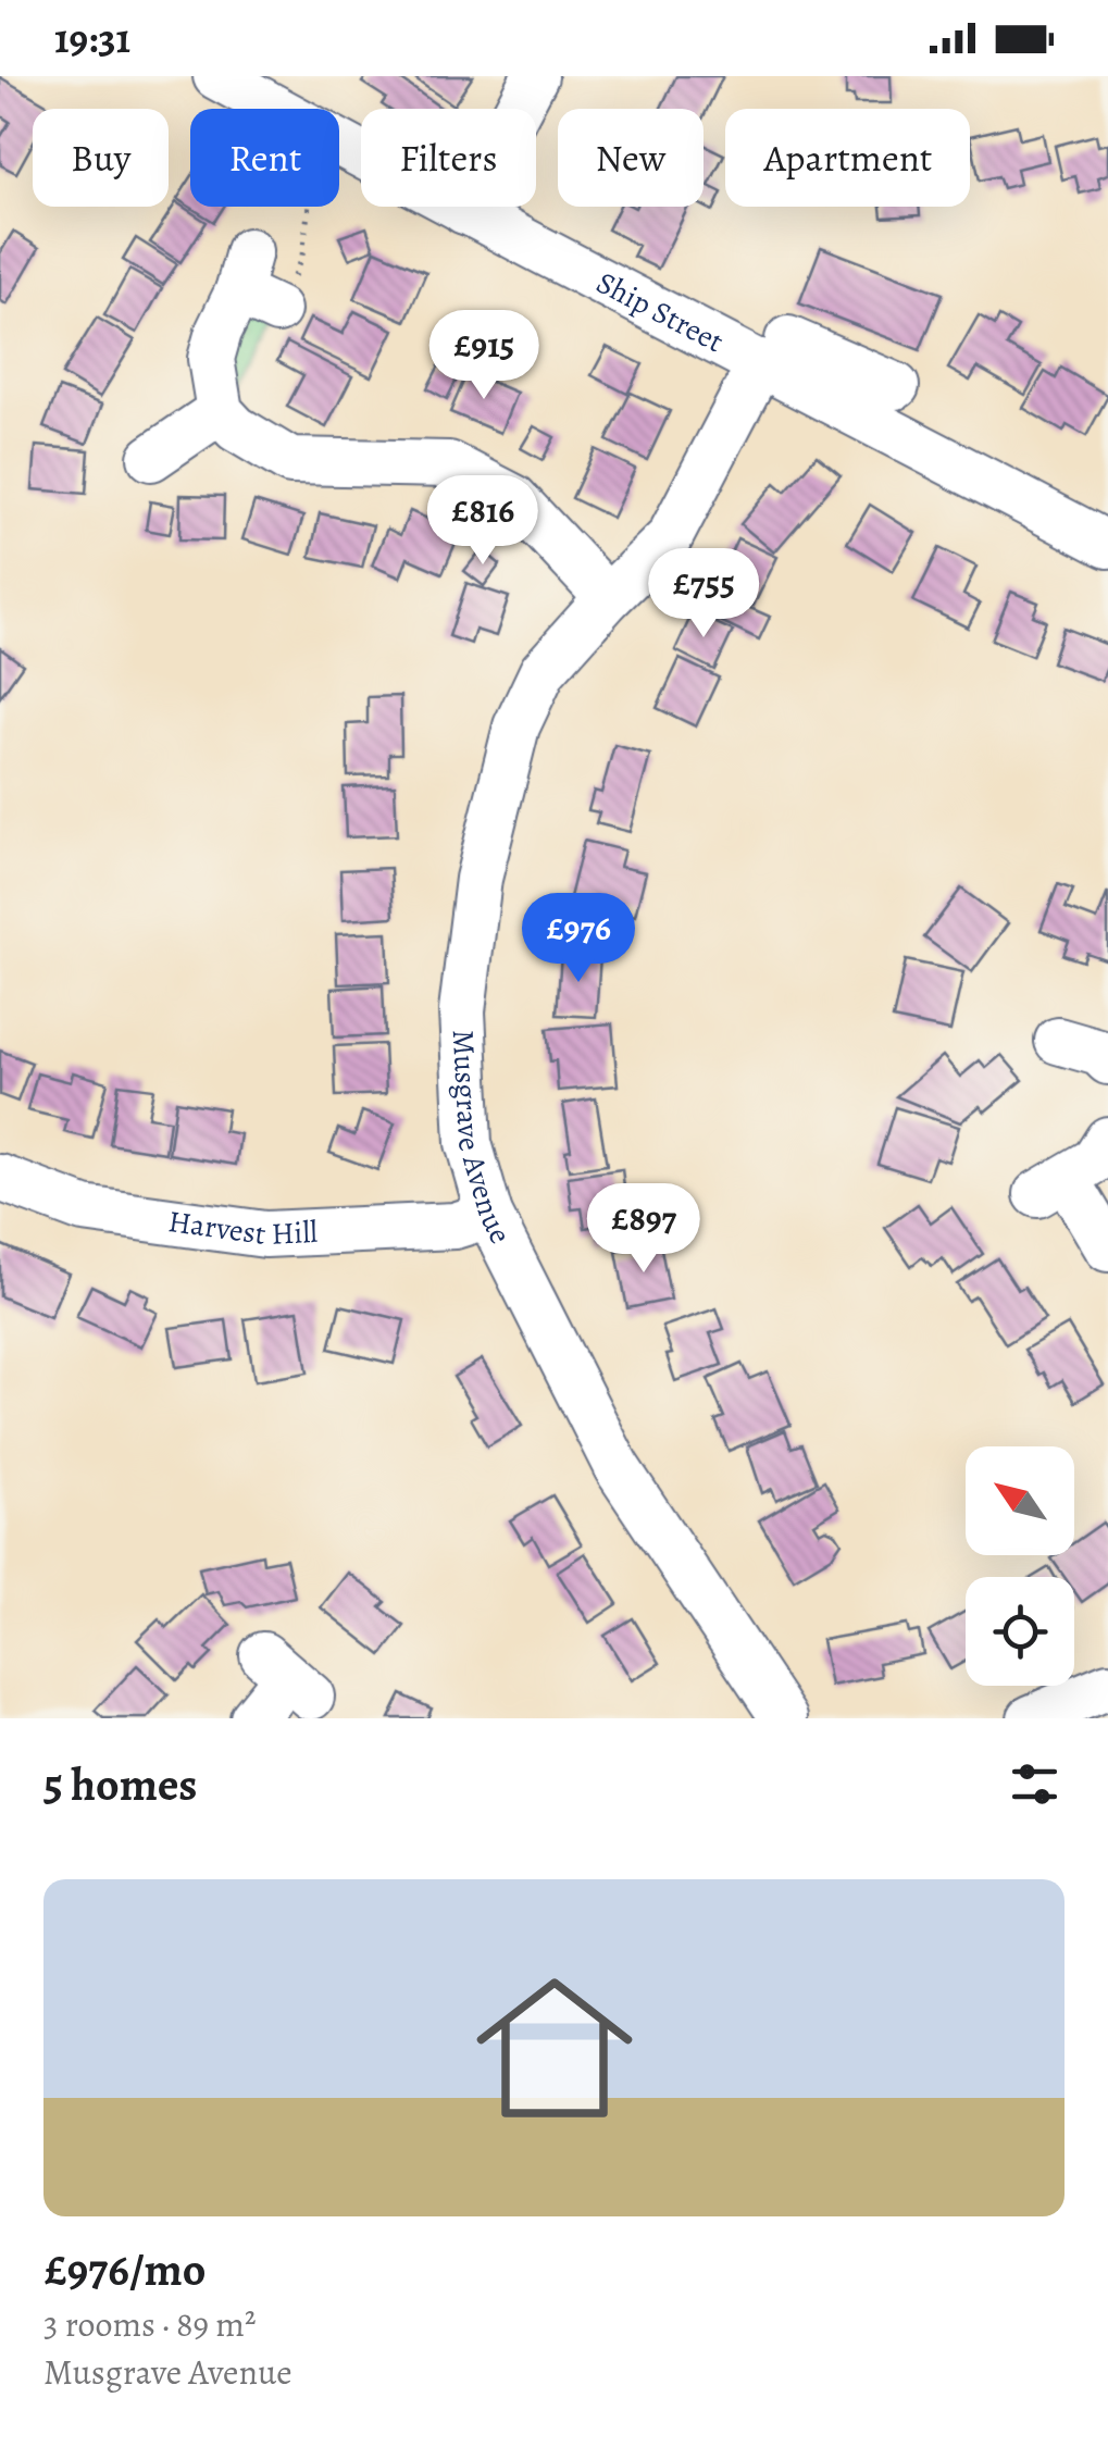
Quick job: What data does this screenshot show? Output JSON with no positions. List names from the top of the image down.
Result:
{
  "streets": {
    "street": ["Ship Street", "Musgrave Avenue", "Harvest Hill"]
  },
  "crossings": [
    ["Ship Street", "Musgrave Avenue"],
    ["Musgrave Avenue", "Harvest Hill"]
  ],
  "north": "top left",
  "page": {
    "status": "19:31",
    "chip": [
      "Buy",
      "Rent",
      "Filters",
      "New",
      "Apartment"
    ],
    "price": [
      "£915",
      "£816",
      "£755",
      "£976",
      "£897"
    ],
    "heading": "5 homes",
    "list": [
      {
        "name": "£976/mo",
        "note": "3 rooms · 89 m² · Musgrave Avenue"
      }
    ]
  }
}
